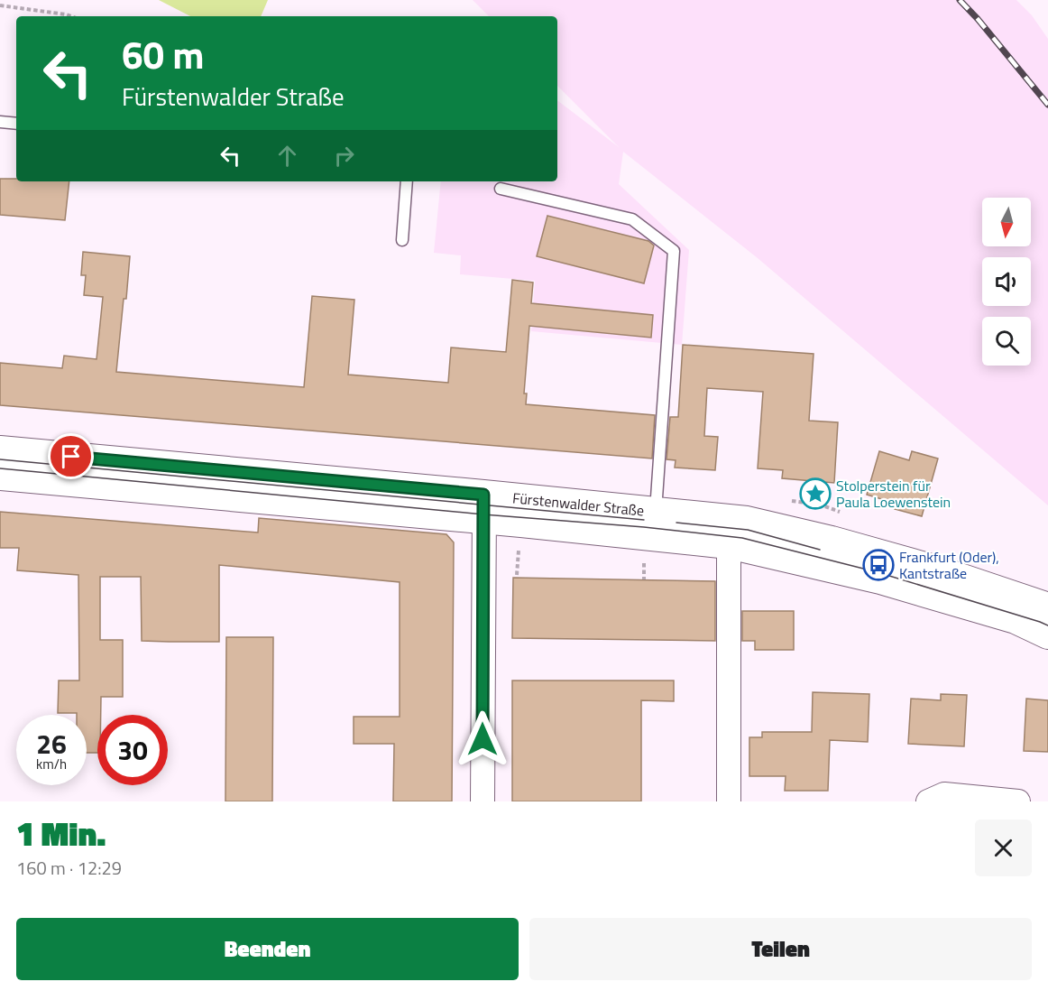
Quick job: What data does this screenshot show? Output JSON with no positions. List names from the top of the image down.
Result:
{
  "streets": {
    "street": ["Fürstenwalder Straße"]
  },
  "places": {
    "place": ["Stolperstein für Paula Loewenstein"],
    "bus stop": ["Frankfurt (Oder), Kantstraße"]
  },
  "north": "bottom",
  "page": {
    "turn": ["60 m", "Fürstenwalder Straße"],
    "speed": "26 km/h",
    "limit": "30",
    "heading": ["1 Min.", "160 m · 12:29"],
    "buttons": ["Beenden", "Teilen"]
  }
}
